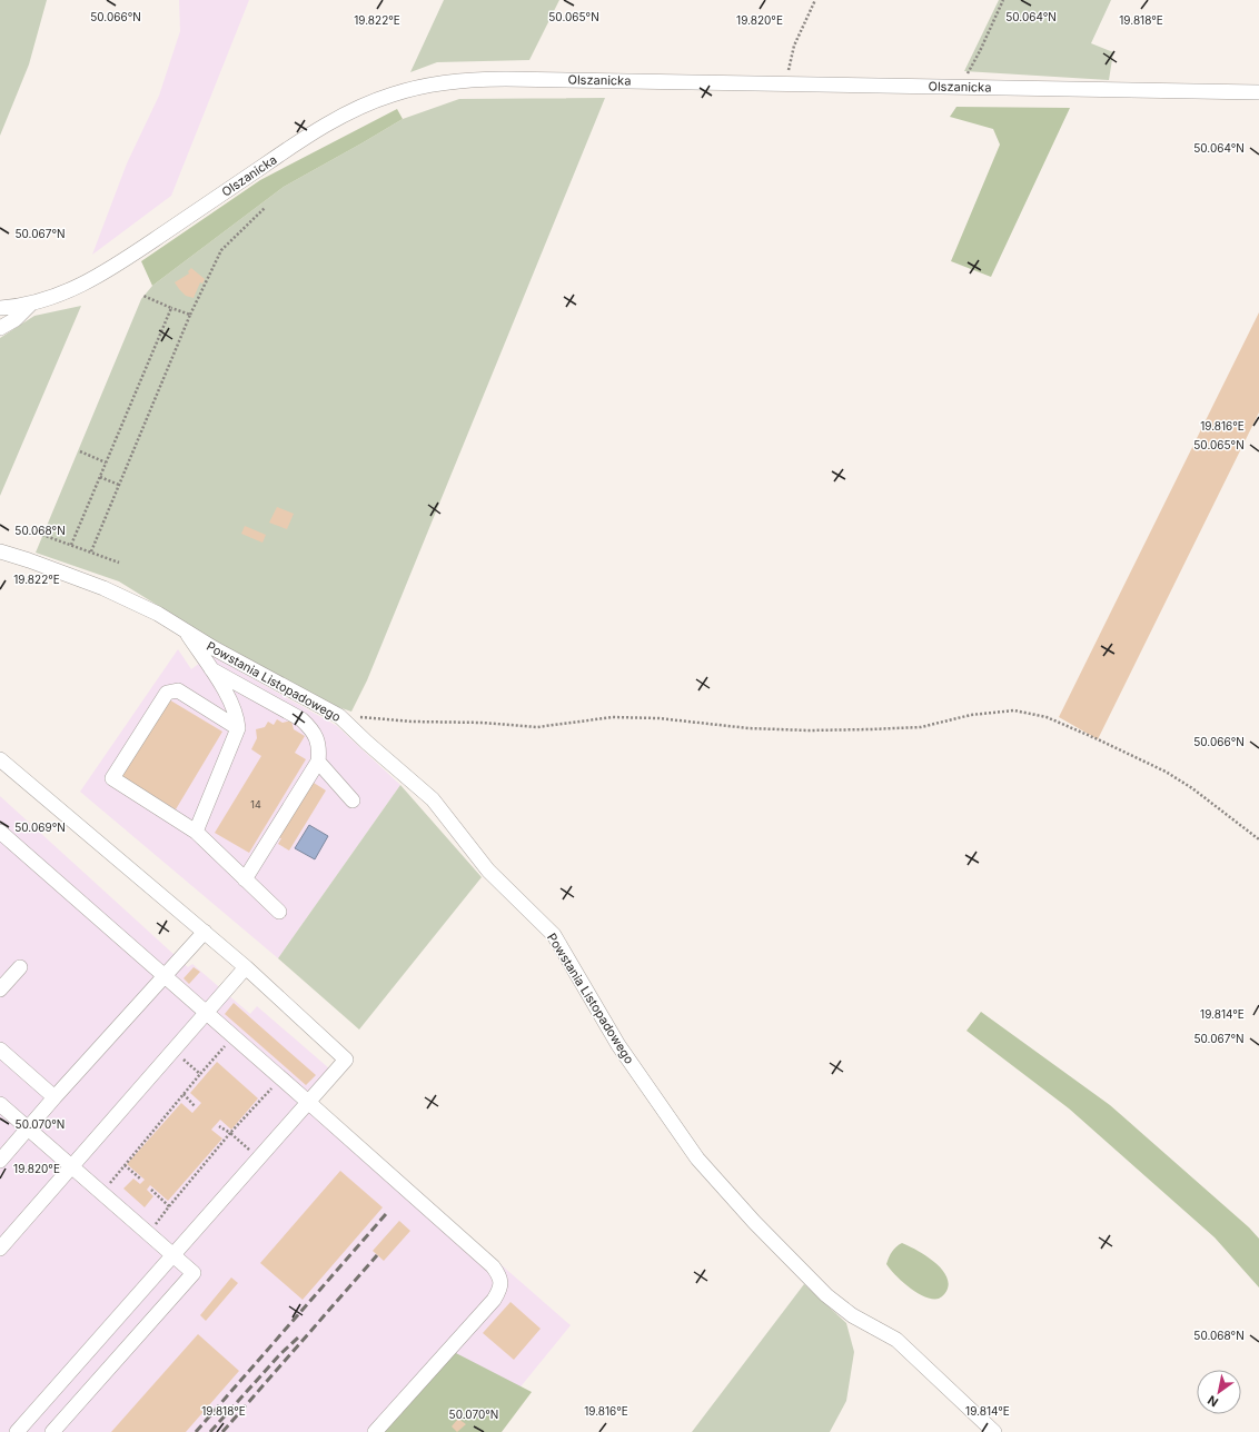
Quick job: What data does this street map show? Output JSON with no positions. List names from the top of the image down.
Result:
{
  "streets": {
    "street": ["Olszanicka", "Powstania Listopadowego"]
  },
  "house_numbers": ["14"],
  "north": "bottom left",
  "coordinates": [
    "50.066°N",
    "50.065°N",
    "50.064°N",
    "19.820°E",
    "19.822°E",
    "19.818°E",
    "50.067°N",
    "19.816°E",
    "50.068°N",
    "50.069°N",
    "19.814°E",
    "50.070°N"
  ]
}
